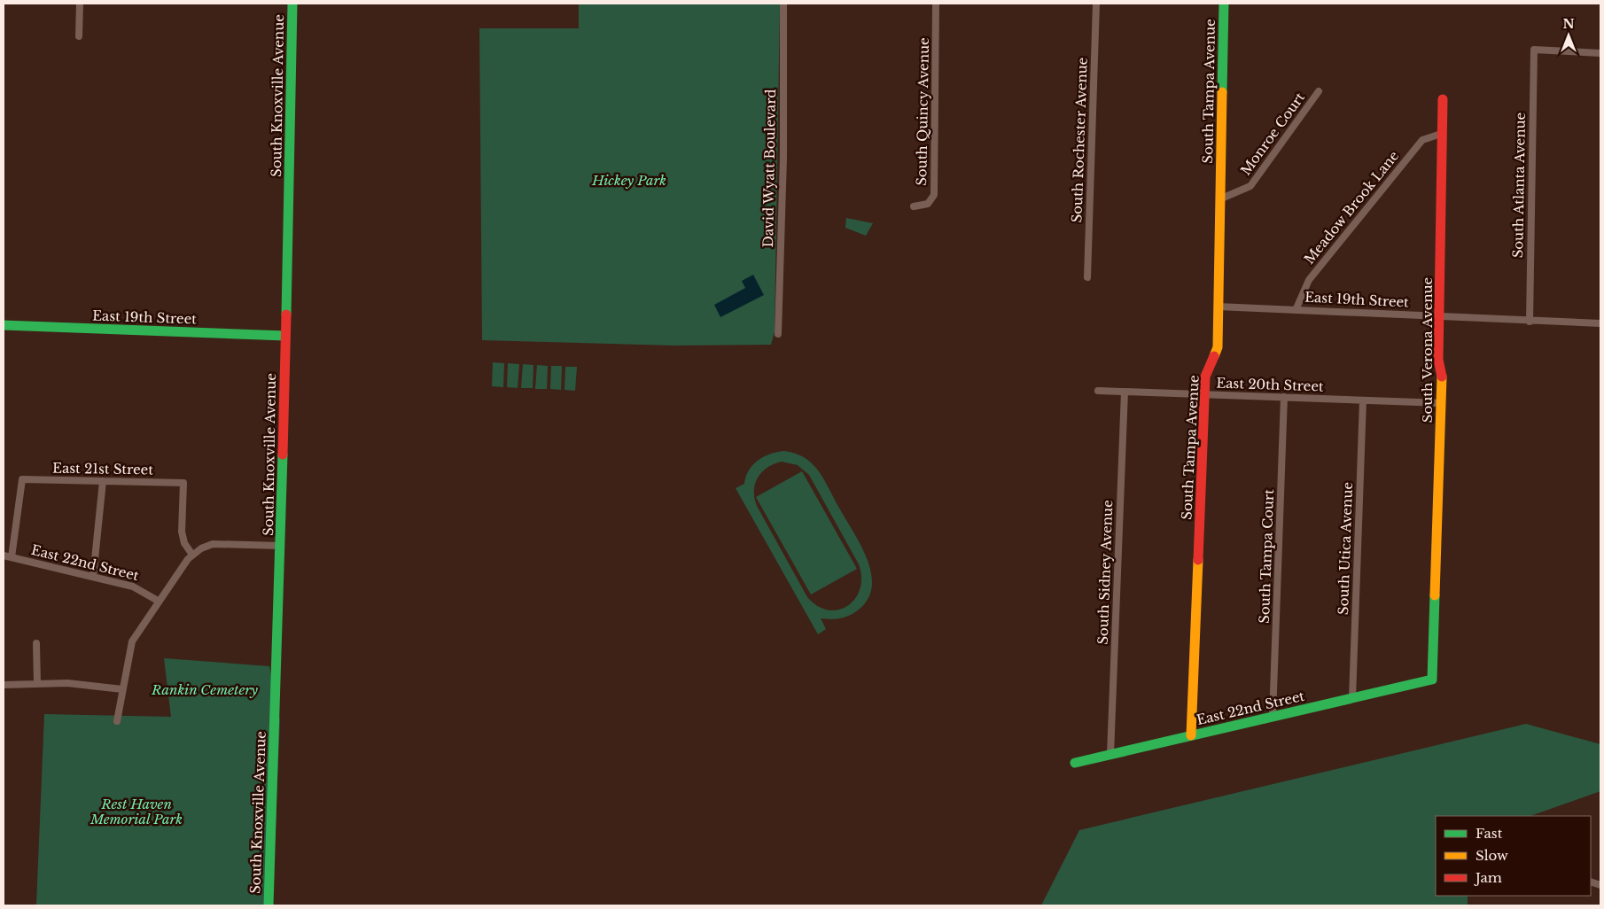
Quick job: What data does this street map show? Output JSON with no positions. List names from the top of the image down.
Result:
{
  "streets": {
    "street": [
      "South Tampa Avenue",
      "South Knoxville Avenue",
      "South Quincy Avenue",
      "Monroe Court",
      "South Rochester Avenue",
      "David Wyatt Boulevard",
      "South Atlanta Avenue",
      "Meadow Brook Lane",
      "East 19th Street",
      "South Verona Avenue",
      "East 20th Street",
      "East 21st Street",
      "South Utica Avenue",
      "South Tampa Court",
      "East 22nd Street",
      "South Sidney Avenue"
    ]
  },
  "crossings": [
    ["South Tampa Avenue", "Monroe Court"],
    ["South Tampa Avenue", "East 19th Street"],
    ["South Tampa Avenue", "East 20th Street"],
    ["South Tampa Avenue", "East 22nd Street"],
    ["South Knoxville Avenue", "East 19th Street"],
    ["South Atlanta Avenue", "East 19th Street"],
    ["Meadow Brook Lane", "East 19th Street"],
    ["Meadow Brook Lane", "South Verona Avenue"],
    ["East 19th Street", "South Verona Avenue"],
    ["South Verona Avenue", "East 20th Street"],
    ["South Verona Avenue", "East 22nd Street"],
    ["East 20th Street", "South Utica Avenue"],
    ["East 20th Street", "South Tampa Court"],
    ["East 20th Street", "South Sidney Avenue"],
    ["East 21st Street", "East 22nd Street"],
    ["South Utica Avenue", "East 22nd Street"],
    ["South Tampa Court", "East 22nd Street"],
    ["East 22nd Street", "South Sidney Avenue"]
  ],
  "parks": ["Hickey Park", "Rankin Cemetery", "Rest Haven Memorial Park"],
  "legend": ["Fast", "Slow", "Jam"],
  "north": "top"
}
